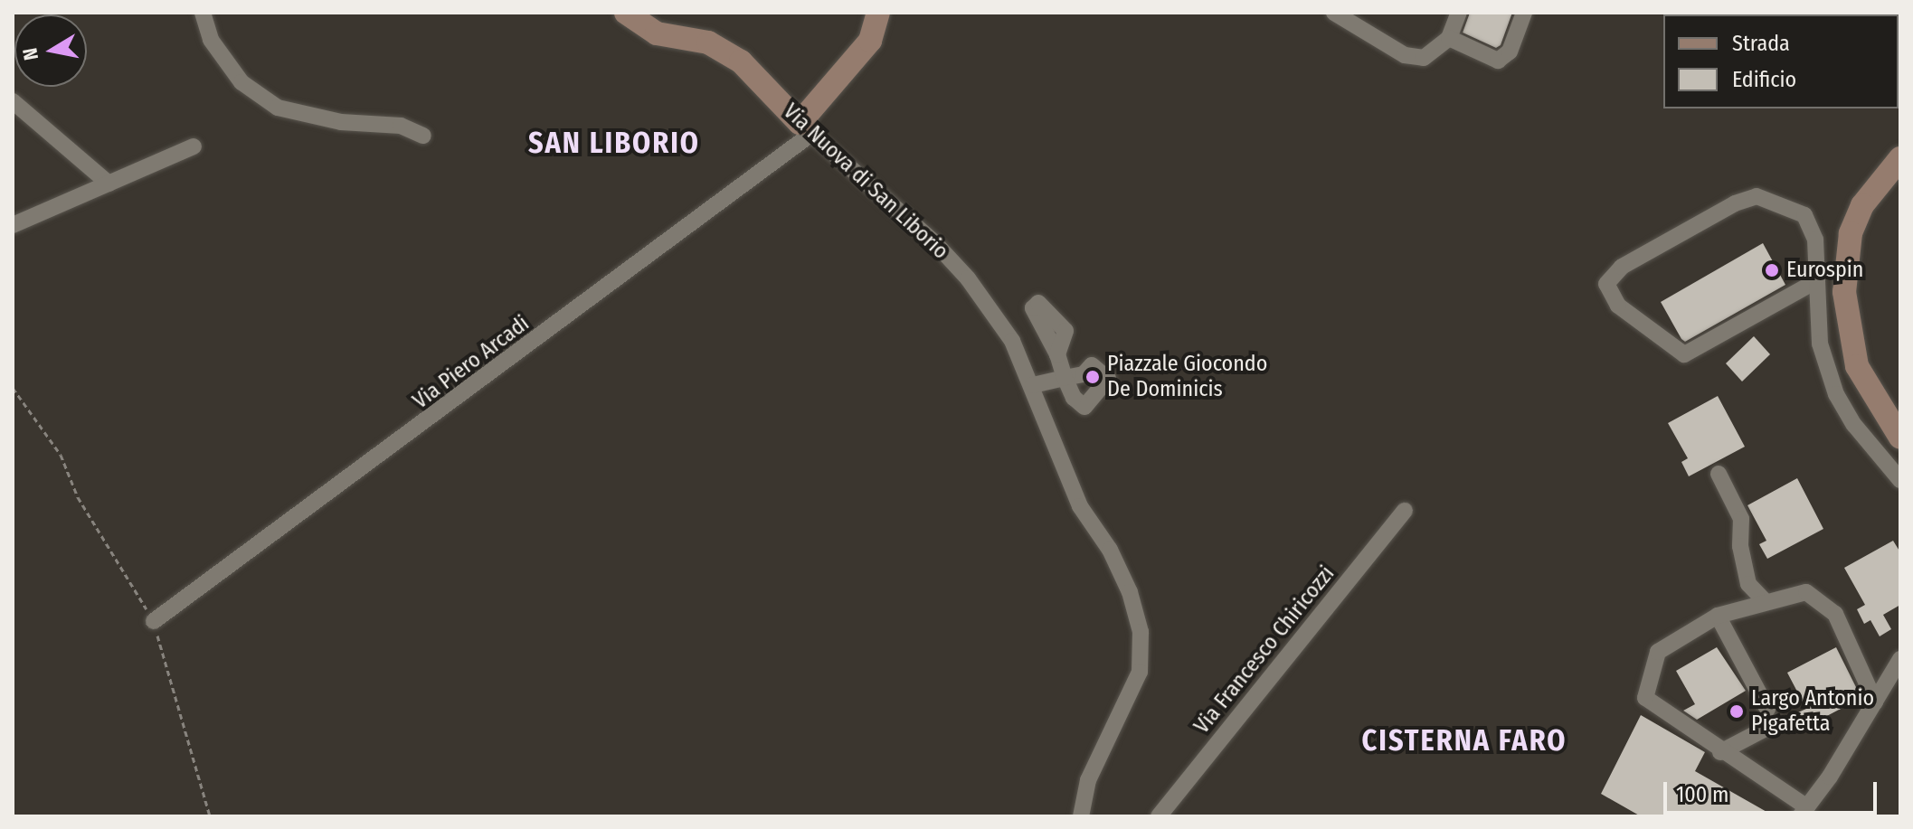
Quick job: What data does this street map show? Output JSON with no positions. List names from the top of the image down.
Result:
{
  "streets": {
    "street": ["Via Nuova di San Liborio", "Via Piero Arcadi", "Via Francesco Chiricozzi"]
  },
  "crossings": [
    ["Via Nuova di San Liborio", "Via Piero Arcadi"]
  ],
  "districts": ["SAN LIBORIO", "CISTERNA FARO"],
  "places": ["Eurospin", "Piazzale Giocondo De Dominicis", "Largo Antonio Pigafetta"],
  "legend": ["Strada", "Edificio"],
  "scale_bar": "100 m",
  "north": "left"
}
